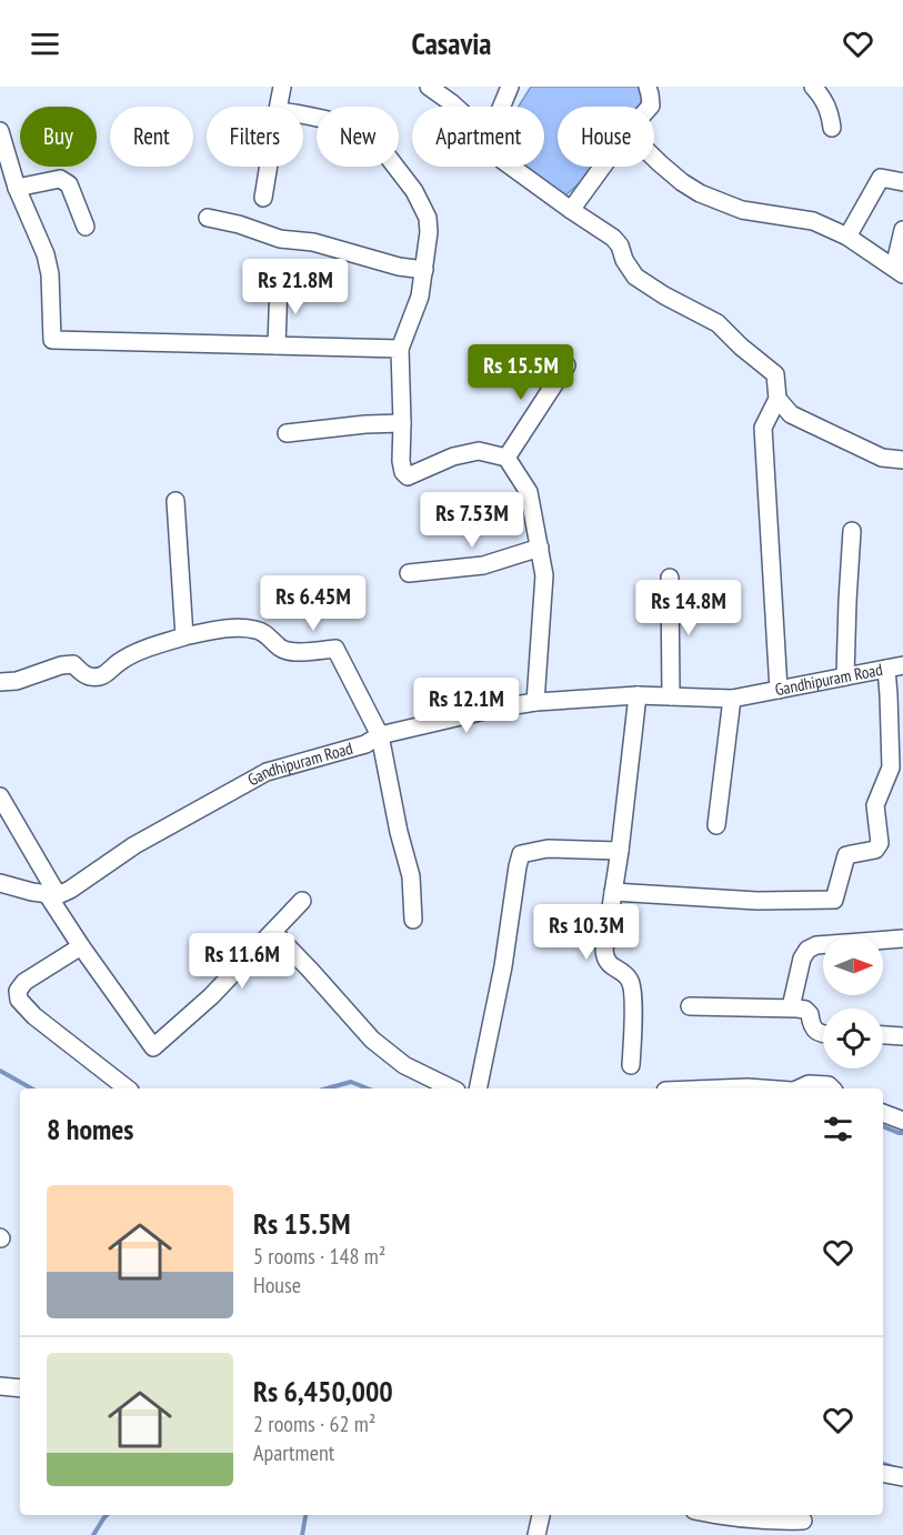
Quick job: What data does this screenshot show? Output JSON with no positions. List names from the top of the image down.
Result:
{
  "streets": {
    "street": ["Gandhipuram Road"]
  },
  "north": "right",
  "page": {
    "header": "Casavia",
    "chip": [
      "Buy",
      "Rent",
      "Filters",
      "New",
      "Apartment",
      "House"
    ],
    "price": [
      "Rs 21.8M",
      "Rs 15.5M",
      "Rs 7.53M",
      "Rs 6.45M",
      "Rs 14.8M",
      "Rs 12.1M",
      "Rs 10.3M",
      "Rs 11.6M"
    ],
    "heading": "8 homes",
    "list": [
      {
        "name": "Rs 15.5M",
        "note": "5 rooms · 148 m² · House"
      },
      {
        "name": "Rs 6,450,000",
        "note": "2 rooms · 62 m² · Apartment"
      }
    ]
  }
}
